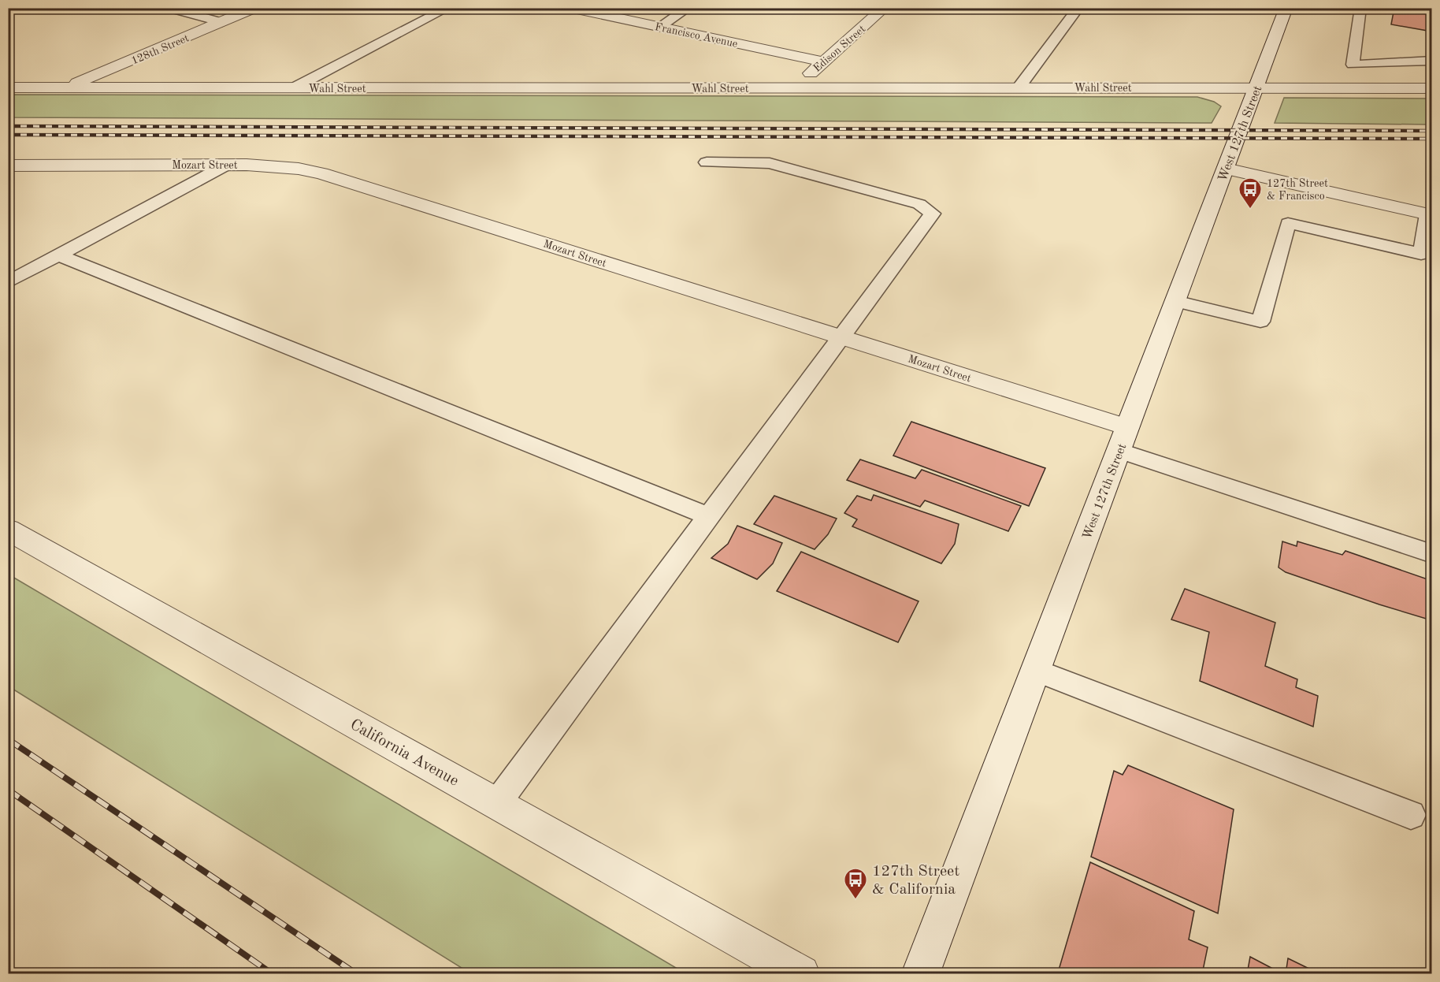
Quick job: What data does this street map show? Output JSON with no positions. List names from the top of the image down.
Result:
{
  "streets": {
    "street": [
      "Francisco Avenue",
      "Edison Street",
      "128th Street",
      "Wahl Street",
      "West 127th Street",
      "Mozart Street",
      "California Avenue"
    ]
  },
  "crossings": [
    ["Francisco Avenue", "Edison Street"],
    ["Edison Street", "Wahl Street"],
    ["128th Street", "Wahl Street"],
    ["Wahl Street", "West 127th Street"],
    ["West 127th Street", "Mozart Street"]
  ],
  "places": {
    "bus stop": ["127th Street & Francisco", "127th Street & California"]
  }
}
